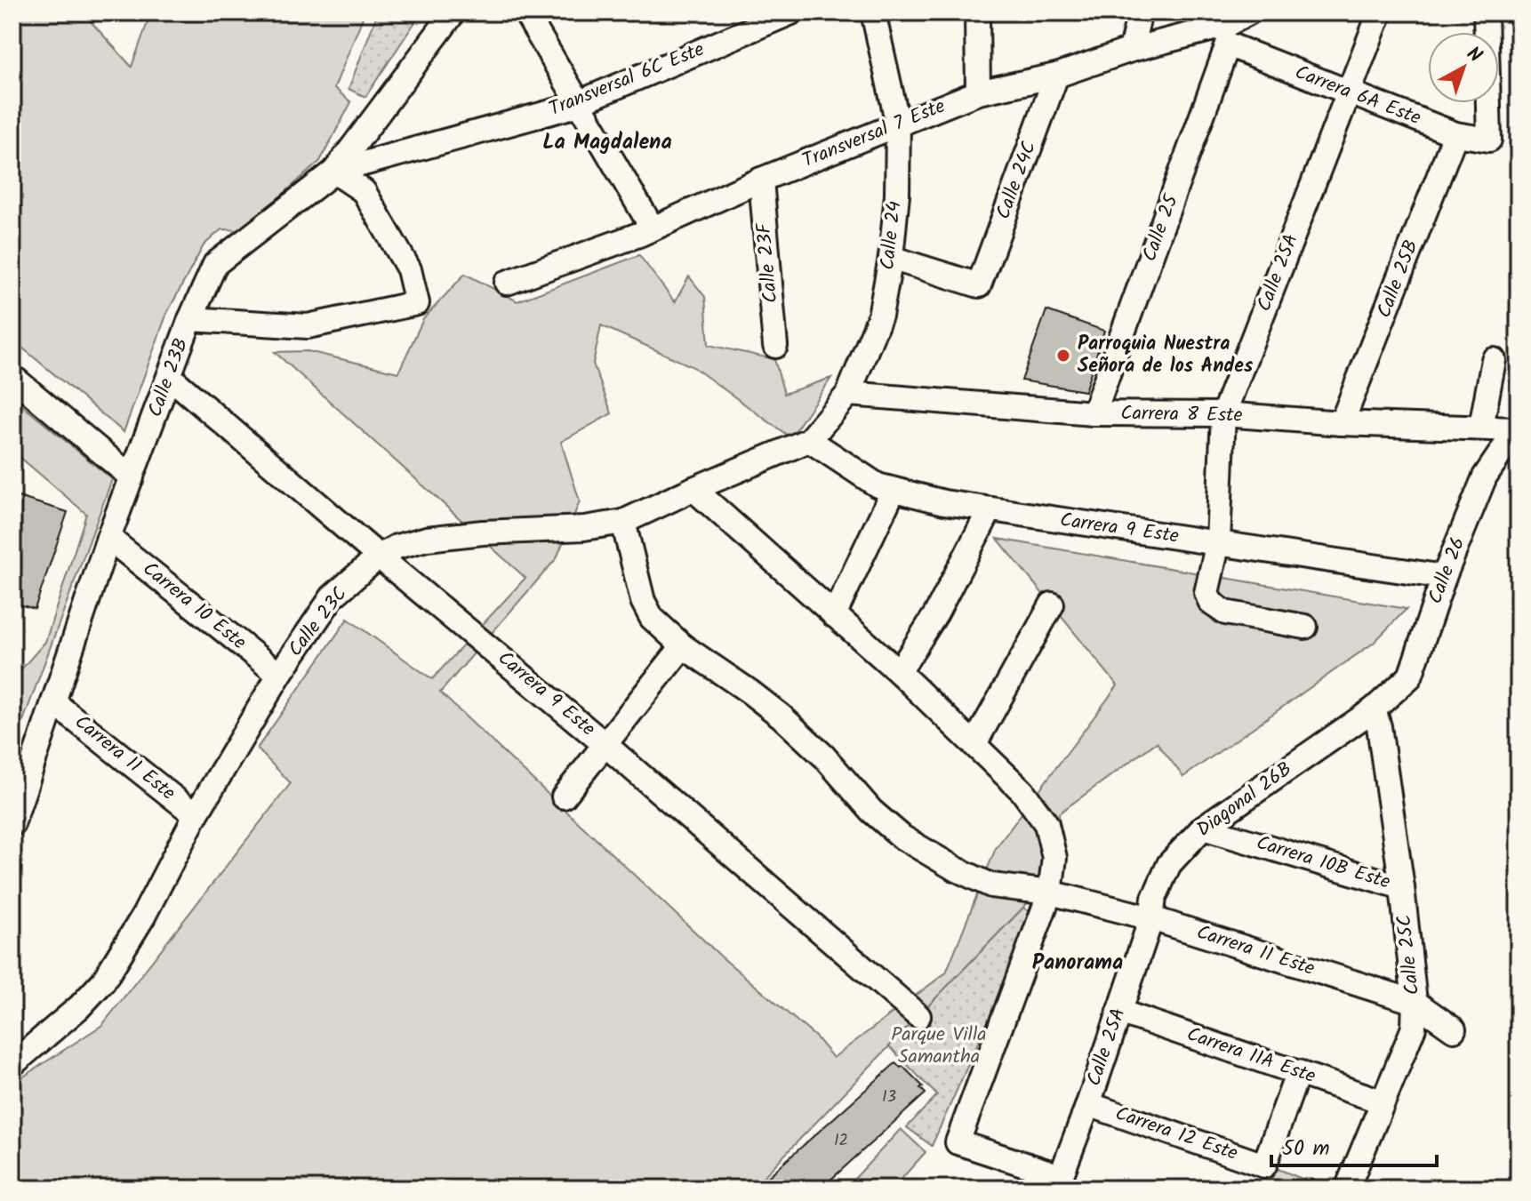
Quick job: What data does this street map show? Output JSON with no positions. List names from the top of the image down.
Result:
{
  "streets": {
    "street": [
      "Transversal 6C Este",
      "Carrera 6A Este",
      "Transversal 7 Este",
      "Calle 24C",
      "Calle 25",
      "Calle 24",
      "Calle 23F",
      "Calle 25A",
      "Calle 25B",
      "Calle 23B",
      "Carrera 8 Este",
      "Carrera 9 Este",
      "Calle 26",
      "Carrera 10 Este",
      "Calle 23C",
      "Carrera 11 Este",
      "Diagonal 26B",
      "Carrera 10B Este",
      "Calle 25C",
      "Carrera 11A Este",
      "Carrera 12 Este"
    ]
  },
  "crossings": [
    ["Transversal 6C Este", "Calle 23B"],
    ["Carrera 6A Este", "Transversal 7 Este"],
    ["Carrera 6A Este", "Calle 25"],
    ["Carrera 6A Este", "Calle 25A"],
    ["Carrera 6A Este", "Calle 25B"],
    ["Transversal 7 Este", "Calle 24C"],
    ["Transversal 7 Este", "Calle 25"],
    ["Transversal 7 Este", "Calle 24"],
    ["Transversal 7 Este", "Calle 23F"],
    ["Calle 24C", "Calle 24"],
    ["Calle 25", "Carrera 8 Este"],
    ["Calle 24", "Carrera 8 Este"],
    ["Calle 24", "Carrera 9 Este"],
    ["Calle 24", "Calle 23C"],
    ["Calle 25A", "Carrera 8 Este"],
    ["Calle 25A", "Carrera 9 Este"],
    ["Calle 25A", "Carrera 11 Este"],
    ["Calle 25A", "Diagonal 26B"],
    ["Calle 25A", "Carrera 11A Este"],
    ["Calle 25A", "Carrera 12 Este"],
    ["Calle 25B", "Carrera 8 Este"],
    ["Calle 23B", "Carrera 9 Este"],
    ["Calle 23B", "Carrera 10 Este"],
    ["Calle 23B", "Carrera 11 Este"],
    ["Carrera 8 Este", "Calle 26"],
    ["Carrera 9 Este", "Calle 26"],
    ["Carrera 9 Este", "Calle 23C"],
    ["Calle 26", "Diagonal 26B"],
    ["Calle 26", "Calle 25C"],
    ["Carrera 10 Este", "Calle 23C"],
    ["Calle 23C", "Carrera 11 Este"],
    ["Carrera 11 Este", "Diagonal 26B"],
    ["Carrera 11 Este", "Calle 25C"],
    ["Diagonal 26B", "Carrera 10B Este"],
    ["Diagonal 26B", "Calle 25C"],
    ["Carrera 10B Este", "Calle 25C"],
    ["Calle 25C", "Carrera 11A Este"],
    ["Carrera 11A Este", "Carrera 12 Este"]
  ],
  "districts": ["La Magdalena", "Panorama"],
  "parks": ["Parque Villa Samantha"],
  "places": ["Parroquia Nuestra Señora de los Andes"],
  "house_numbers": ["13", "12"],
  "scale_bar": "50 m",
  "north": "top right"
}
